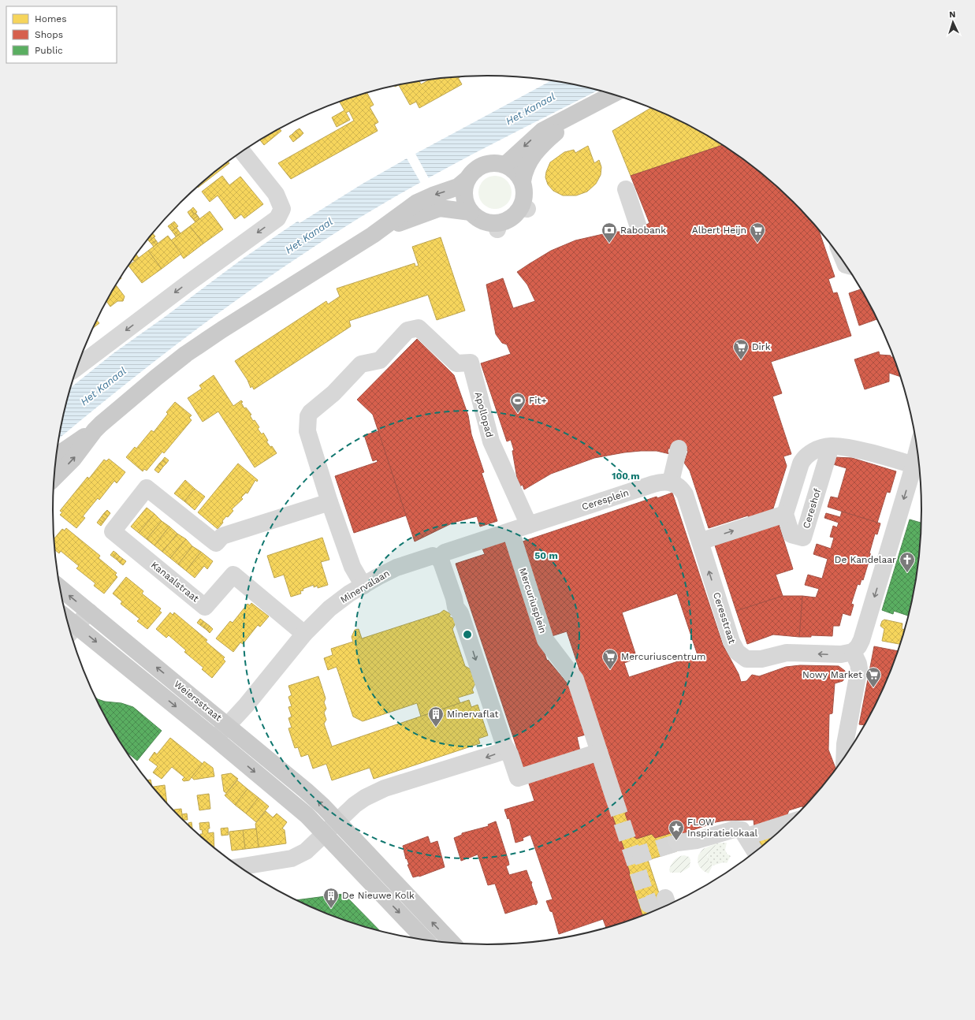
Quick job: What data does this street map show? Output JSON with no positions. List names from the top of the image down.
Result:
{
  "streets": {
    "main road": ["Weiersstraat"],
    "street": [
      "Apollopad",
      "Ceresplein",
      "Cereshof",
      "Kanaalstraat",
      "Minervalaan",
      "Mercuriusplein",
      "Ceresstraat"
    ]
  },
  "crossings": [
    ["Apollopad", "Ceresplein"],
    ["Apollopad", "Kanaalstraat"],
    ["Ceresplein", "Minervalaan"],
    ["Ceresplein", "Mercuriusplein"],
    ["Kanaalstraat", "Minervalaan"],
    ["Minervalaan", "Mercuriusplein"],
    ["Minervalaan", "Weiersstraat"]
  ],
  "water": ["Het Kanaal"],
  "places": {
    "bank": ["Rabobank"],
    "supermarket": [
      "Albert Heijn",
      "Dirk",
      "Mercuriuscentrum",
      "Nowy Market"
    ],
    "sports": ["Fit+"],
    "church": ["De Kandelaar"],
    "building": ["Minervaflat", "De Nieuwe Kolk"],
    "place": ["FLOW Inspiratielokaal"]
  },
  "legend": ["Homes", "Shops", "Public"],
  "north": "top",
  "rings": ["100 m", "50 m"]
}
